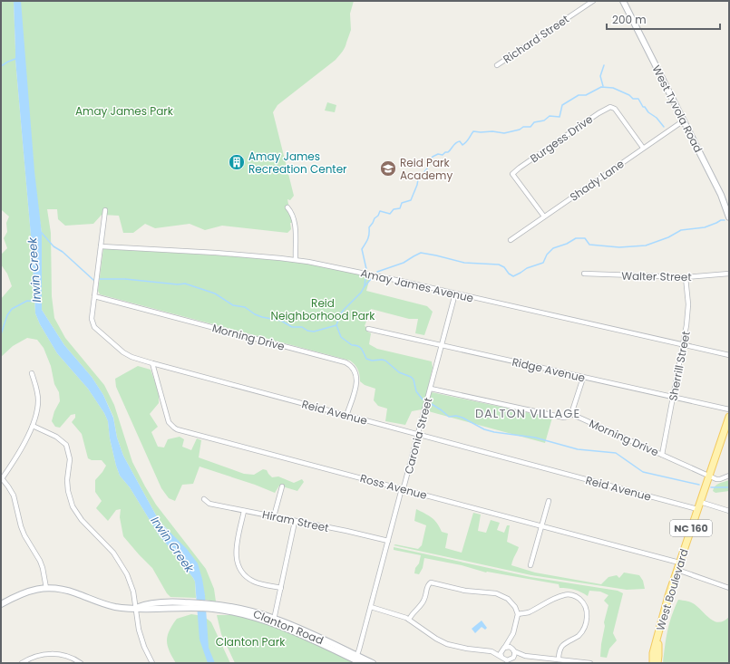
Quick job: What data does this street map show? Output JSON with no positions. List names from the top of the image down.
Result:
{
  "streets": {
    "main road": [
      "West Tyvola Road",
      "NC 160",
      "West Boulevard",
      "Clanton Road"
    ],
    "street": [
      "Richard Street",
      "Burgess Drive",
      "Shady Lane",
      "Walter Street",
      "Amay James Avenue",
      "Morning Drive",
      "Sherrill Street",
      "Ridge Avenue",
      "Reid Avenue",
      "Caronia Street",
      "Ross Avenue",
      "Hiram Street"
    ]
  },
  "crossings": [
    ["West Tyvola Road", "Shady Lane"],
    ["Burgess Drive", "Shady Lane"],
    ["Walter Street", "Sherrill Street"],
    ["Amay James Avenue", "Sherrill Street"],
    ["Amay James Avenue", "Reid Avenue"],
    ["Amay James Avenue", "Caronia Street"],
    ["Morning Drive", "Sherrill Street"],
    ["Morning Drive", "Reid Avenue"],
    ["Morning Drive", "Caronia Street"],
    ["Morning Drive", "West Boulevard"],
    ["Sherrill Street", "Ridge Avenue"],
    ["Ridge Avenue", "Caronia Street"],
    ["Reid Avenue", "Caronia Street"],
    ["Reid Avenue", "Ross Avenue"],
    ["Reid Avenue", "West Boulevard"],
    ["Caronia Street", "Ross Avenue"],
    ["Caronia Street", "Hiram Street"],
    ["Caronia Street", "Clanton Road"],
    ["Ross Avenue", "West Boulevard"]
  ],
  "districts": ["DALTON VILLAGE"],
  "water": ["Irwin Creek"],
  "parks": ["Amay James Park", "Reid Neighborhood Park", "Clanton Park"],
  "places": {
    "building": ["Amay James Recreation Center"],
    "school or university": ["Reid Park Academy"]
  },
  "scale_bar": "200 m"
}
